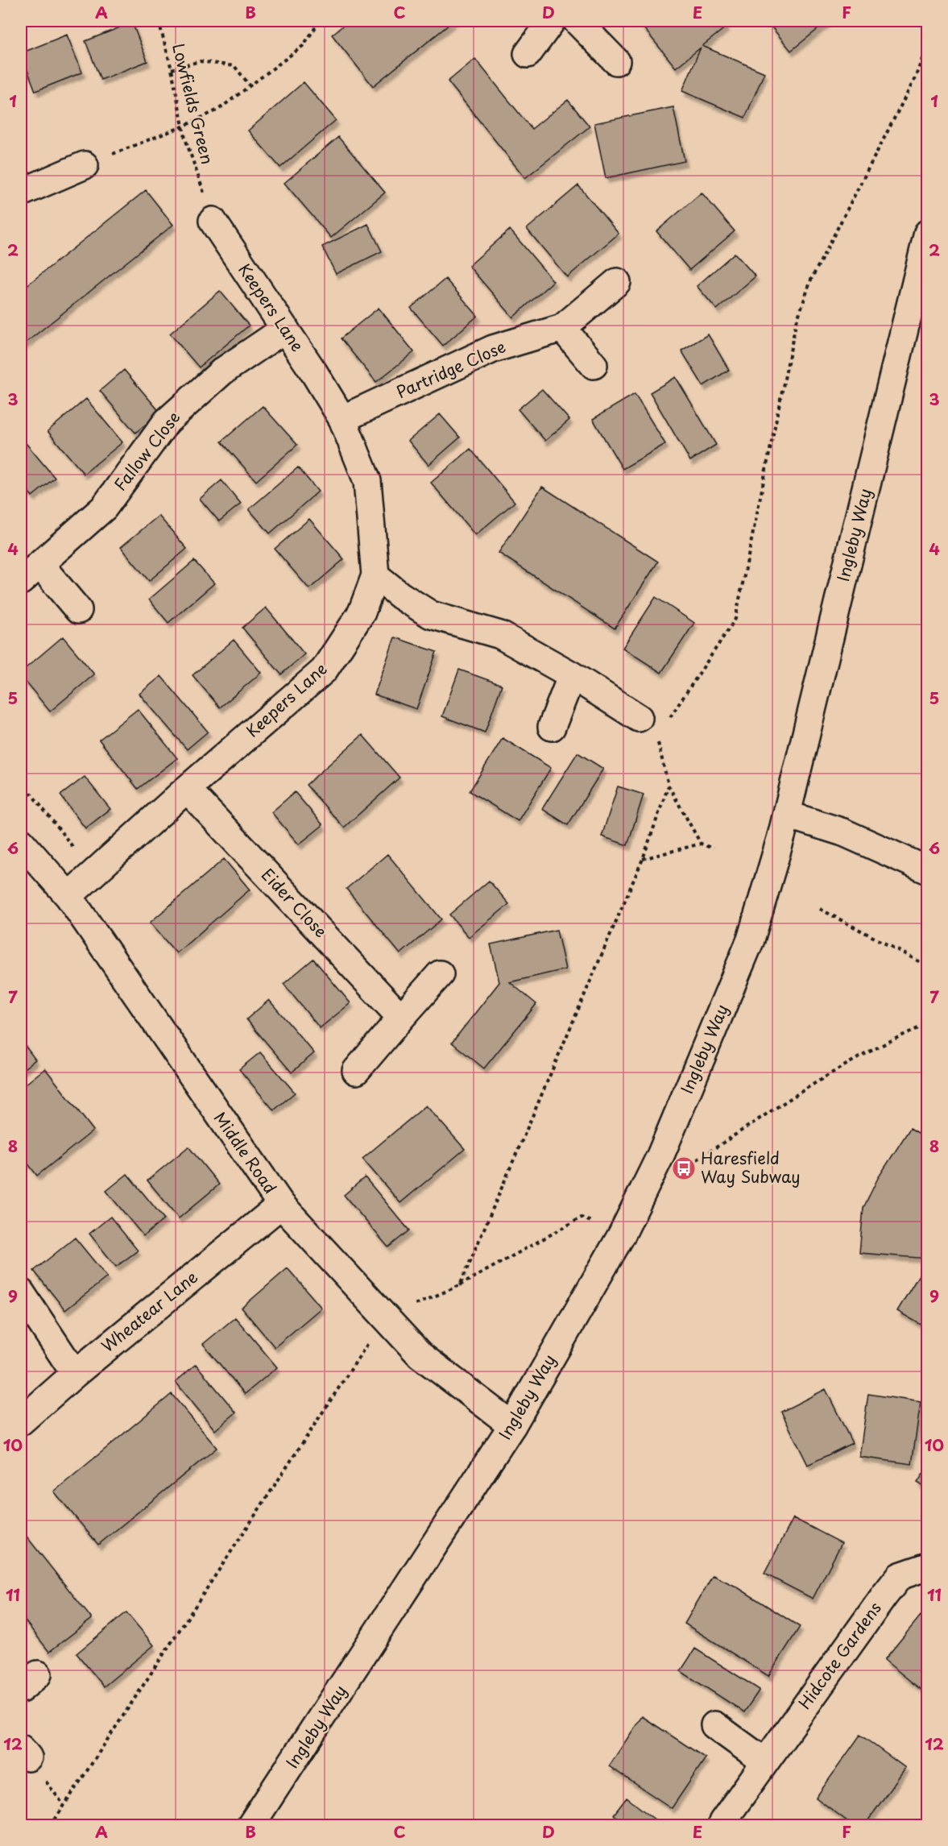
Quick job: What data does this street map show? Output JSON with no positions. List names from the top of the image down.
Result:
{
  "streets": {
    "street": [
      "Keepers Lane",
      "Partridge Close",
      "Fallow Close",
      "Ingleby Way",
      "Eider Close",
      "Middle Road",
      "Wheatear Lane",
      "Hidcote Gardens"
    ],
    "path": ["Lowfields Green"]
  },
  "crossings": [
    ["Lowfields Green", "Keepers Lane"],
    ["Keepers Lane", "Partridge Close"],
    ["Keepers Lane", "Fallow Close"],
    ["Keepers Lane", "Eider Close"],
    ["Keepers Lane", "Middle Road"],
    ["Ingleby Way", "Middle Road"],
    ["Middle Road", "Wheatear Lane"]
  ],
  "places": {
    "bus stop": ["Haresfield Way Subway"]
  },
  "grid": {
    "columns": [
      "A",
      "B",
      "C",
      "D",
      "E",
      "F"
    ],
    "rows": [
      "1",
      "2",
      "3",
      "4",
      "5",
      "6",
      "7",
      "8",
      "9",
      "10",
      "11",
      "12"
    ]
  }
}
